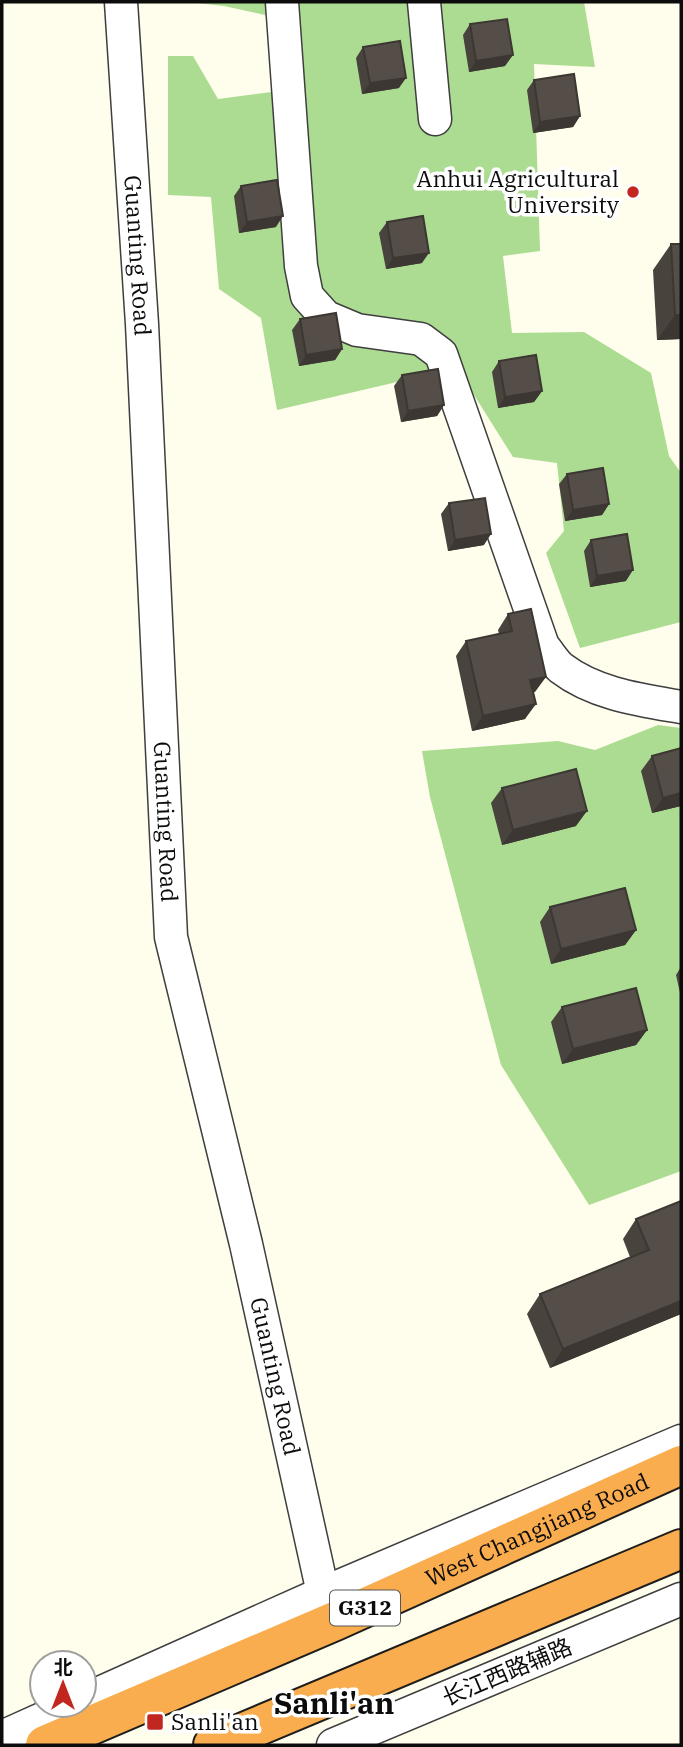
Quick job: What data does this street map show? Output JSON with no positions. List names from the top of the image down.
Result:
{
  "streets": {
    "highway": ["West Changjiang Road", "G312"],
    "street": ["Guanting Road", "长江西路辅路"]
  },
  "crossings": [
    ["Guanting Road", "West Changjiang Road"]
  ],
  "districts": ["Sanli'an"],
  "places": {
    "other": ["Anhui Agricultural University"],
    "transit": ["Sanli'an"]
  },
  "north": "top"
}
